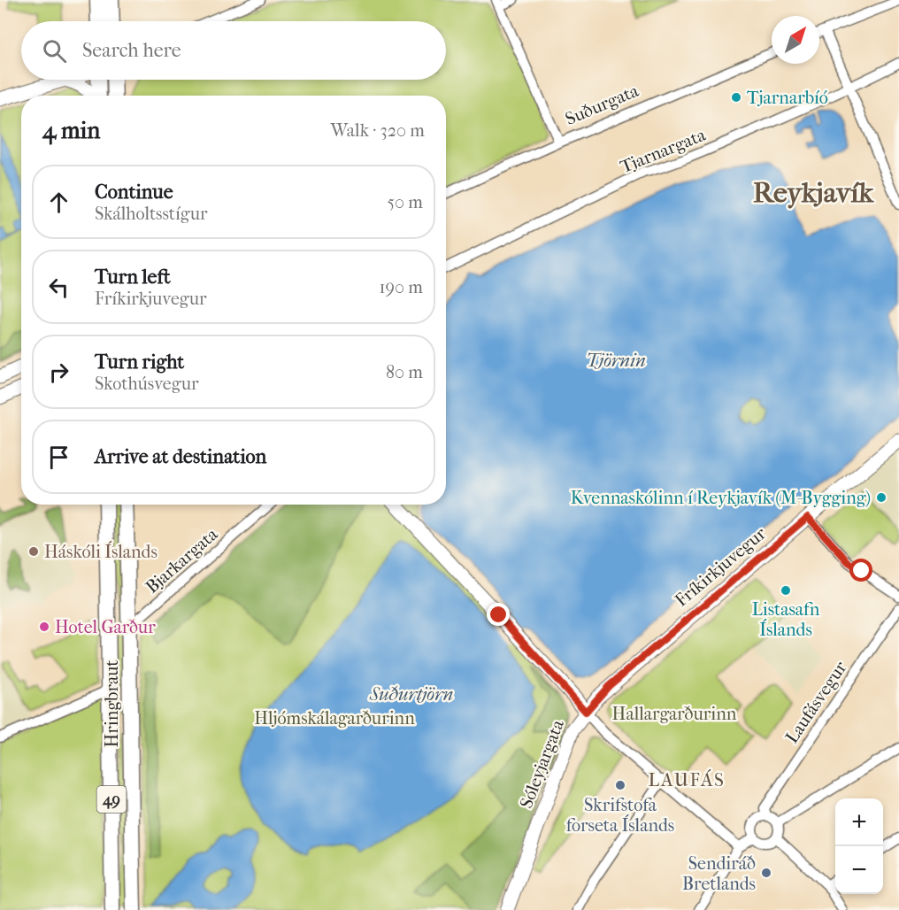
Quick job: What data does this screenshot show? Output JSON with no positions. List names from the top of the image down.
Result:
{
  "streets": {
    "main road": [
      "Fríkirkjuvegur",
      "Hringbraut",
      "Sóleyjargata",
      "49"
    ],
    "street": [
      "Suðurgata",
      "Tjarnargata",
      "Bjarkargata",
      "Laufásvegur"
    ]
  },
  "crossings": [
    ["Bjarkargata", "Hringbraut"],
    ["Fríkirkjuvegur", "Sóleyjargata"]
  ],
  "districts": ["Reykjavík", "LAUFÁS"],
  "water": ["Tjörnin", "Suðurtjörn"],
  "parks": ["Hallargarðurinn", "Hljómskálagarðurinn"],
  "places": [
    "Tjarnarbíó",
    "Kvennaskólinn í Reykjavík (M-Bygging)",
    "Háskóli Íslands",
    "Listasafn Íslands",
    "Hotel Garður",
    "Skrifstofa forseta Íslands",
    "Sendiráð Bretlands"
  ],
  "north": "top right",
  "page": {
    "search": "Search here",
    "heading": ["4 min", "Walk · 320 m"],
    "list": [
      ["Continue", "Skálholtsstígur", "50 m"],
      ["Turn left", "Fríkirkjuvegur", "190 m"],
      ["Turn right", "Skothúsvegur", "80 m"],
      "Arrive at destination"
    ],
    "map_buttons": ["+", "−"]
  }
}
